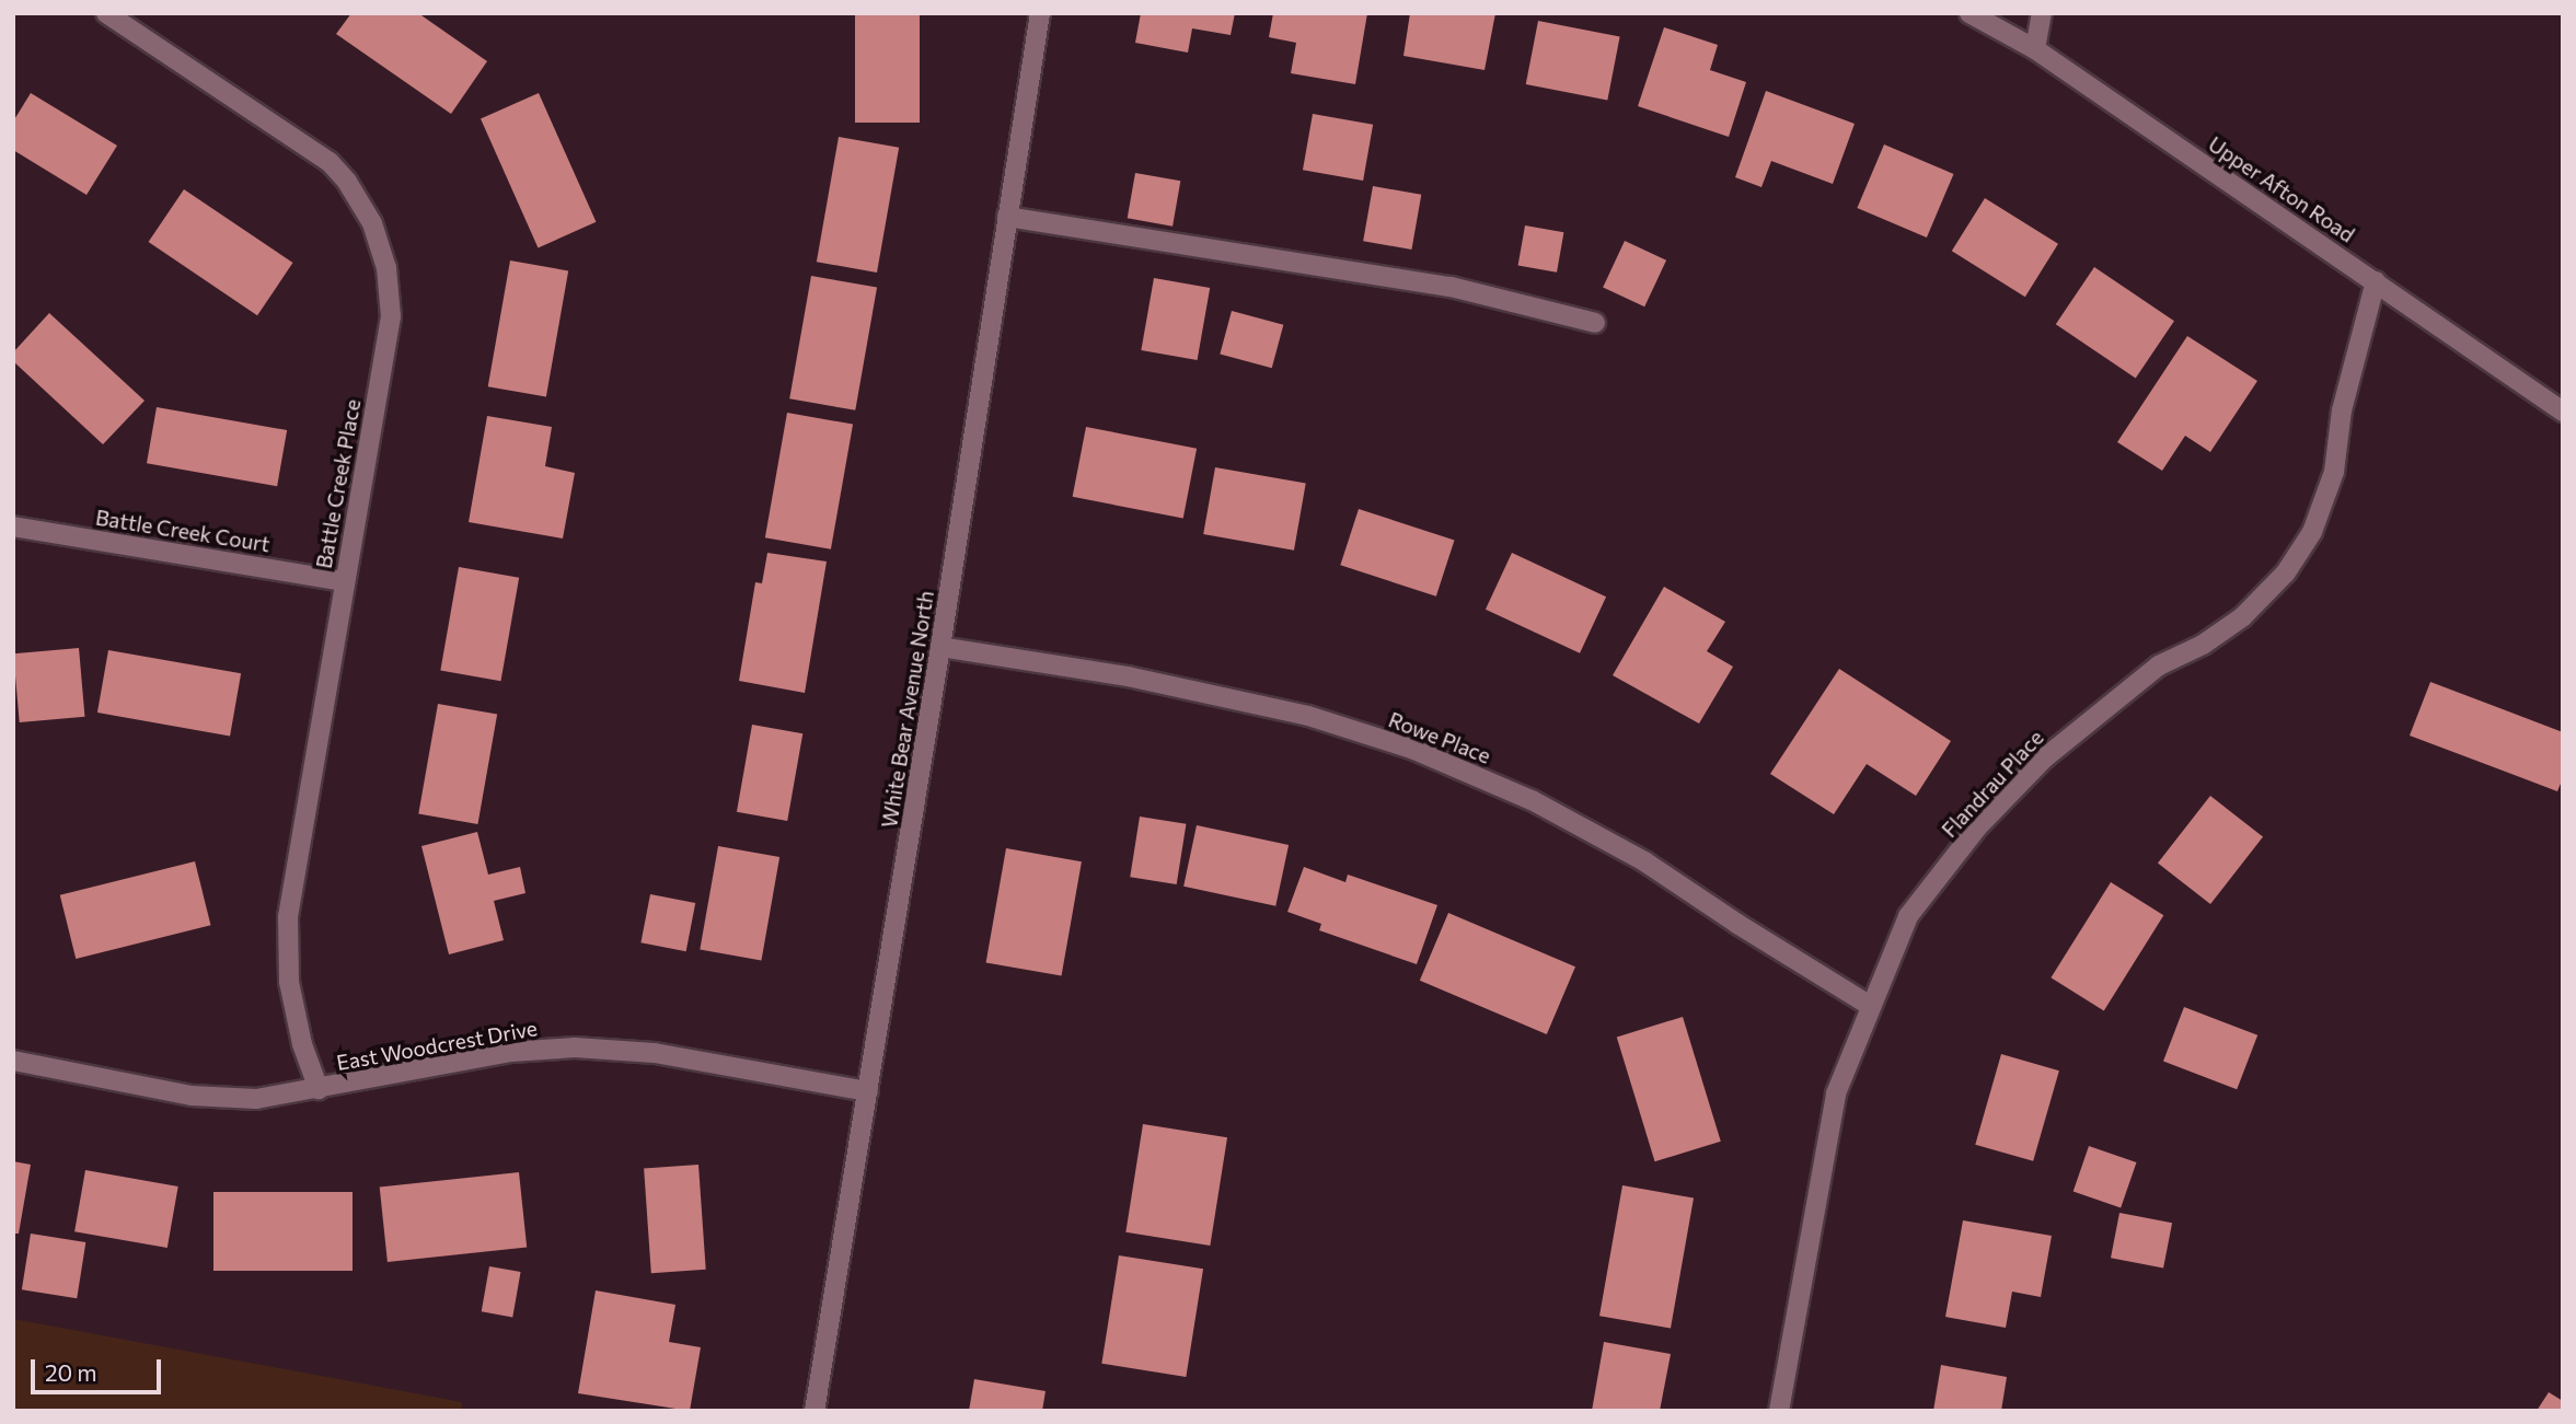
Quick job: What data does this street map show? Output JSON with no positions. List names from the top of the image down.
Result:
{
  "streets": {
    "street": [
      "Upper Afton Road",
      "Battle Creek Place",
      "Battle Creek Court",
      "White Bear Avenue North",
      "Rowe Place",
      "Flandrau Place",
      "East Woodcrest Drive"
    ]
  },
  "crossings": [
    ["Upper Afton Road", "Flandrau Place"],
    ["Battle Creek Place", "Battle Creek Court"],
    ["Battle Creek Place", "East Woodcrest Drive"],
    ["White Bear Avenue North", "Rowe Place"],
    ["White Bear Avenue North", "East Woodcrest Drive"],
    ["Rowe Place", "Flandrau Place"]
  ],
  "scale_bar": "20 m"
}
